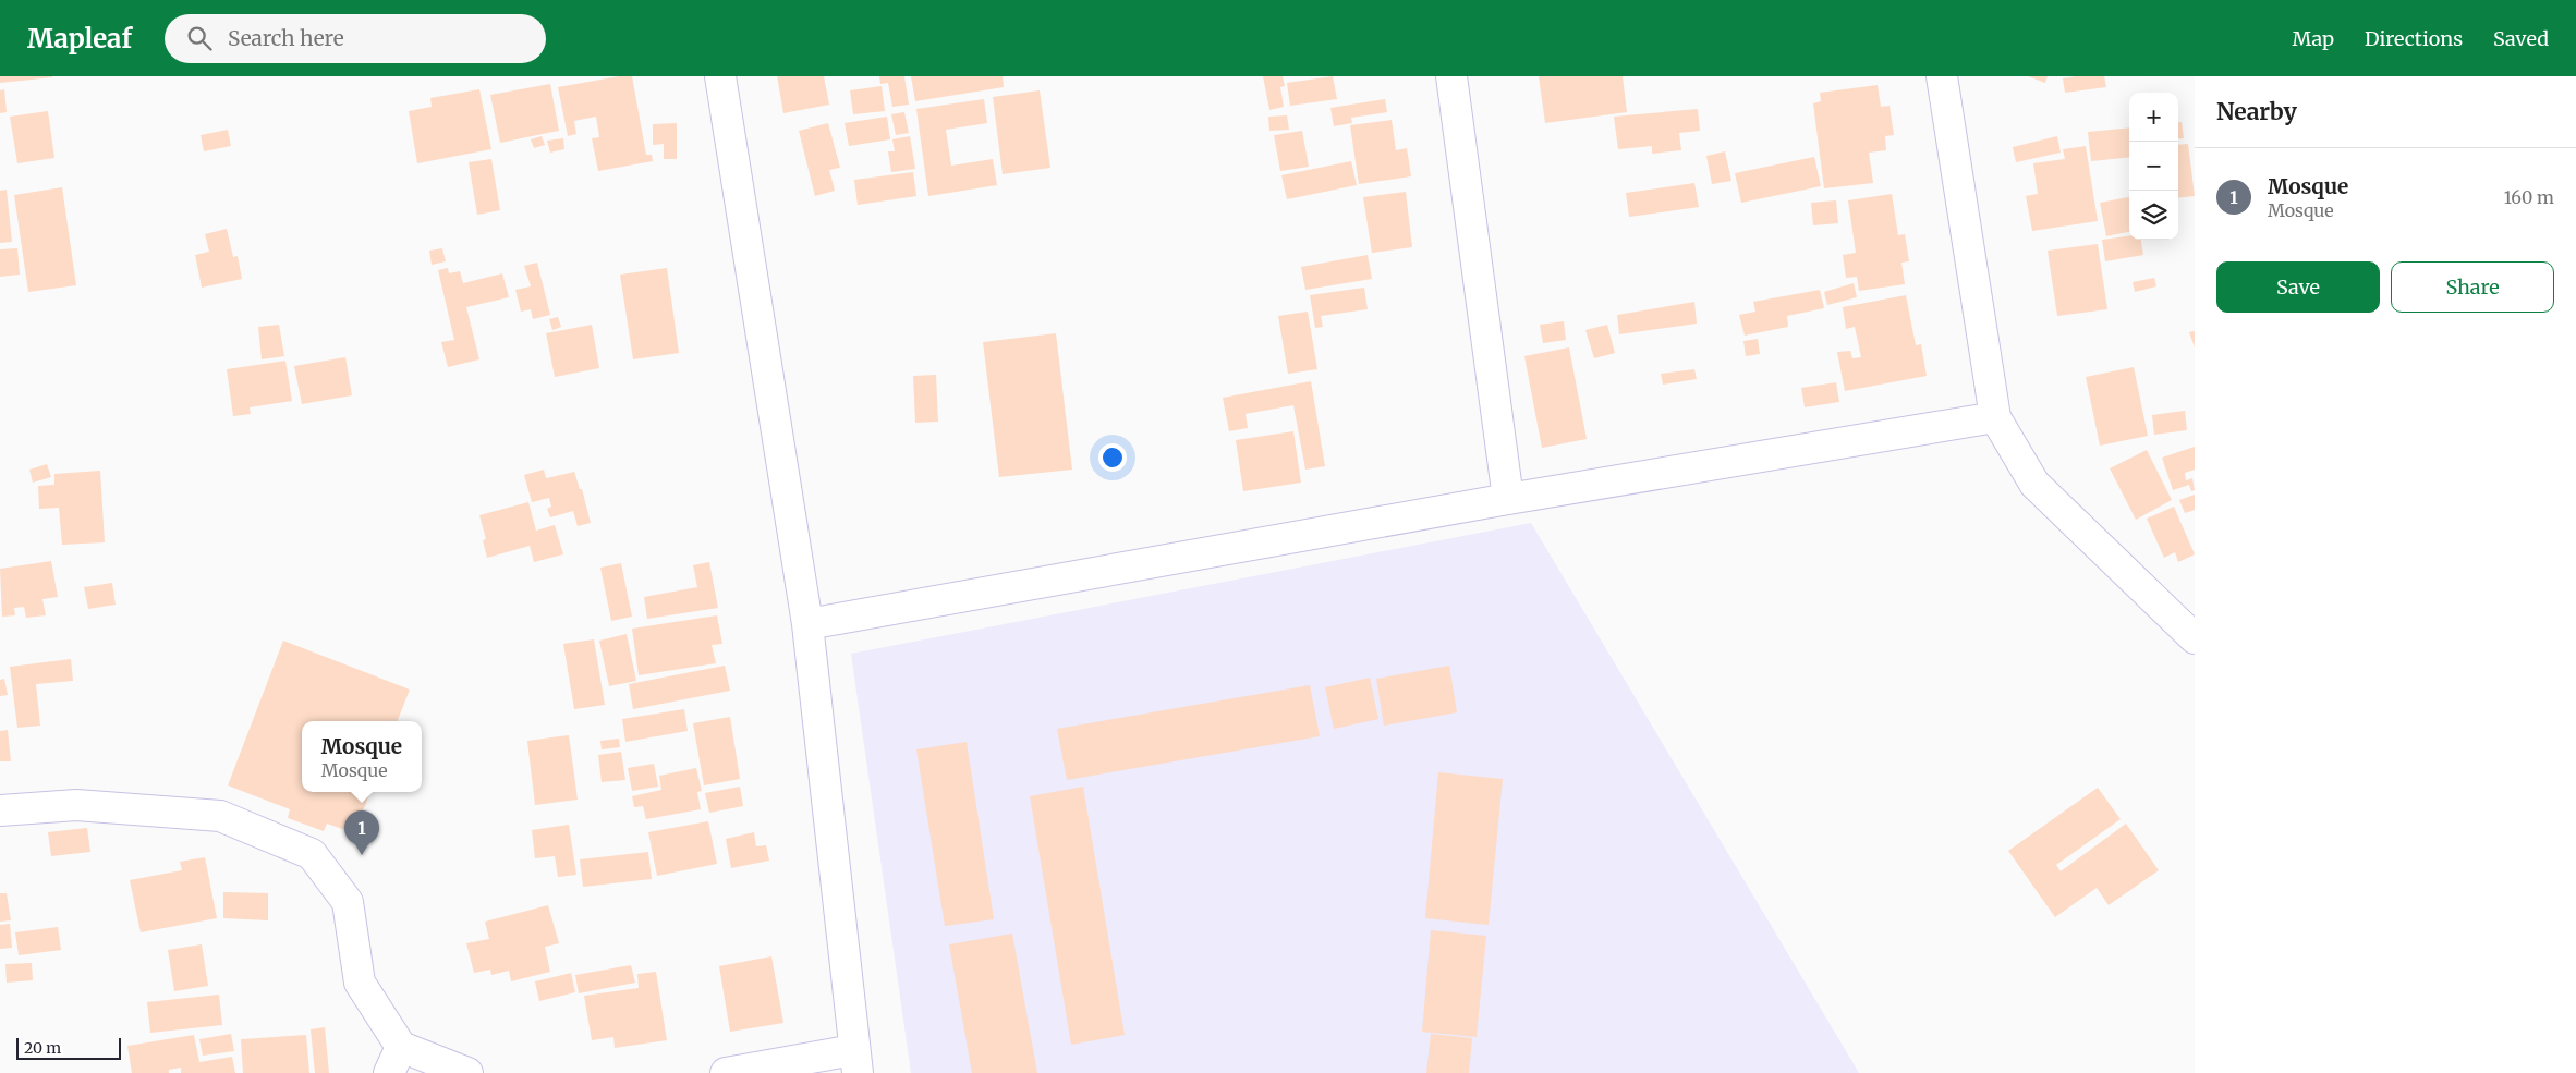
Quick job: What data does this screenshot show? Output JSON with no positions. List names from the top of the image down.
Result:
{
  "scale_bar": "20 m",
  "page": {
    "header": "Mapleaf",
    "search": "Search here",
    "nav": ["Map", "Directions", "Saved"],
    "heading": "Nearby",
    "map_buttons": ["+", "−"],
    "list": [
      {
        "mark": "1",
        "name": "Mosque",
        "note": "Mosque",
        "value": "160 m"
      }
    ],
    "buttons": ["Save", "Share"],
    "popup": ["Mosque", "Mosque"],
    "pins": "1",
    "scale": "20 m"
  }
}
